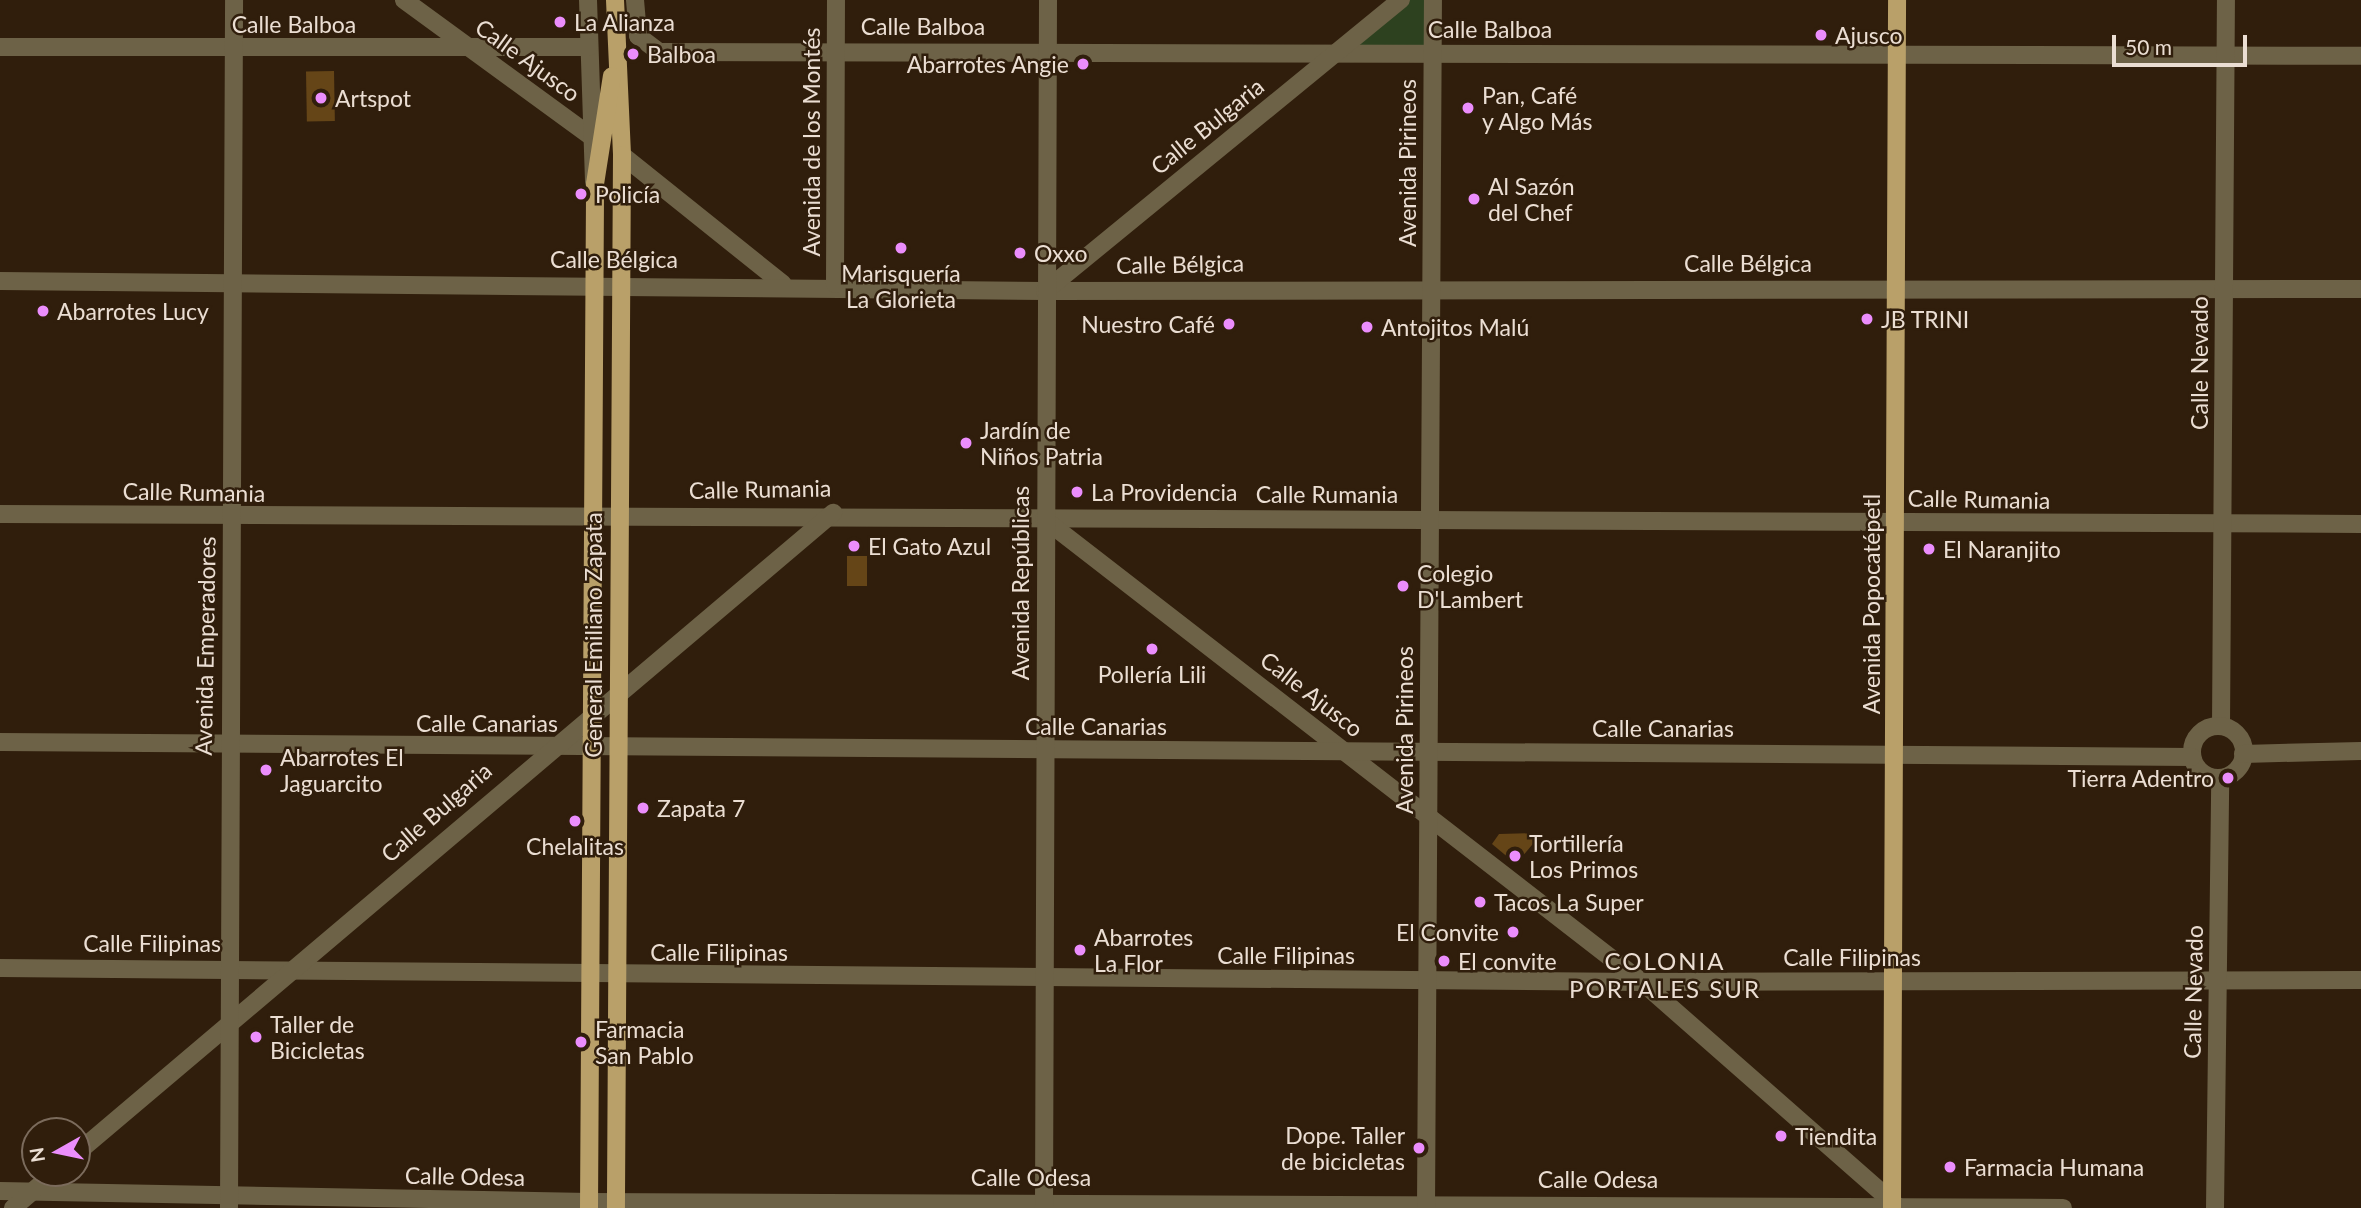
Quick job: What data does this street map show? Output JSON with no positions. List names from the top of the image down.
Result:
{
  "streets": {
    "main road": ["Avenida Popocatépetl", "General Emiliano Zapata"],
    "street": [
      "Calle Balboa",
      "Calle Ajusco",
      "Calle Bulgaria",
      "Avenida de los Montés",
      "Avenida Pirineos",
      "Calle Bélgica",
      "Calle Nevado",
      "Calle Rumania",
      "Avenida Repúblicas",
      "Avenida Emperadores",
      "Calle Canarias",
      "Calle Filipinas",
      "Calle Odesa"
    ]
  },
  "crossings": [
    ["Calle Balboa", "Calle Ajusco"],
    ["Calle Balboa", "Calle Bulgaria"],
    ["Calle Balboa", "Avenida de los Montés"],
    ["Calle Balboa", "Avenida Pirineos"],
    ["Calle Balboa", "Calle Nevado"],
    ["Calle Balboa", "Avenida Repúblicas"],
    ["Calle Balboa", "Avenida Popocatépetl"],
    ["Calle Balboa", "General Emiliano Zapata"],
    ["Calle Balboa", "Avenida Emperadores"],
    ["Calle Ajusco", "Avenida Pirineos"],
    ["Calle Ajusco", "Calle Rumania"],
    ["Calle Ajusco", "Avenida Repúblicas"],
    ["Calle Ajusco", "Avenida Popocatépetl"],
    ["Calle Ajusco", "General Emiliano Zapata"],
    ["Calle Ajusco", "Calle Canarias"],
    ["Calle Ajusco", "Calle Filipinas"],
    ["Calle Ajusco", "Calle Odesa"],
    ["Calle Bulgaria", "Calle Bélgica"],
    ["Calle Bulgaria", "Calle Rumania"],
    ["Calle Bulgaria", "Avenida Repúblicas"],
    ["Calle Bulgaria", "General Emiliano Zapata"],
    ["Calle Bulgaria", "Avenida Emperadores"],
    ["Calle Bulgaria", "Calle Canarias"],
    ["Calle Bulgaria", "Calle Filipinas"],
    ["Avenida de los Montés", "Calle Bélgica"],
    ["Avenida Pirineos", "Calle Bélgica"],
    ["Avenida Pirineos", "Calle Rumania"],
    ["Avenida Pirineos", "Calle Canarias"],
    ["Avenida Pirineos", "Calle Filipinas"],
    ["Avenida Pirineos", "Calle Odesa"],
    ["Calle Bélgica", "Calle Nevado"],
    ["Calle Bélgica", "Avenida Repúblicas"],
    ["Calle Bélgica", "Avenida Popocatépetl"],
    ["Calle Bélgica", "General Emiliano Zapata"],
    ["Calle Bélgica", "Avenida Emperadores"],
    ["Calle Nevado", "Calle Rumania"],
    ["Calle Nevado", "Calle Canarias"],
    ["Calle Nevado", "Calle Filipinas"],
    ["Calle Rumania", "Avenida Repúblicas"],
    ["Calle Rumania", "Avenida Popocatépetl"],
    ["Calle Rumania", "General Emiliano Zapata"],
    ["Calle Rumania", "Avenida Emperadores"],
    ["Avenida Repúblicas", "Calle Canarias"],
    ["Avenida Repúblicas", "Calle Filipinas"],
    ["Avenida Repúblicas", "Calle Odesa"],
    ["Avenida Popocatépetl", "Calle Canarias"],
    ["Avenida Popocatépetl", "Calle Filipinas"],
    ["Avenida Popocatépetl", "Calle Odesa"],
    ["General Emiliano Zapata", "Calle Canarias"],
    ["General Emiliano Zapata", "Calle Filipinas"],
    ["General Emiliano Zapata", "Calle Odesa"],
    ["Avenida Emperadores", "Calle Canarias"],
    ["Avenida Emperadores", "Calle Filipinas"],
    ["Avenida Emperadores", "Calle Odesa"]
  ],
  "districts": ["COLONIA PORTALES SUR"],
  "places": [
    "La Alianza",
    "Ajusco",
    "Balboa",
    "Abarrotes Angie",
    "Artspot",
    "Pan, Café y Algo Más",
    "Policía",
    "Al Sazón del Chef",
    "Marisquería La Glorieta",
    "Oxxo",
    "Abarrotes Lucy",
    "JB TRINI",
    "Nuestro Café",
    "Antojitos Malú",
    "Jardín de Niños Patria",
    "La Providencia",
    "El Gato Azul",
    "El Naranjito",
    "Colegio D'Lambert",
    "Pollería Lili",
    "Abarrotes El Jaguarcito",
    "Tierra Adentro",
    "Zapata 7",
    "Chelalitas",
    "Tortillería Los Primos",
    "Tacos La Super",
    "El Convite",
    "Abarrotes La Flor",
    "El convite",
    "Taller de Bicicletas",
    "Farmacia San Pablo",
    "Tiendita",
    "Dope. Taller de bicicletas",
    "Farmacia Humana"
  ],
  "scale_bar": "50 m",
  "north": "left"
}
